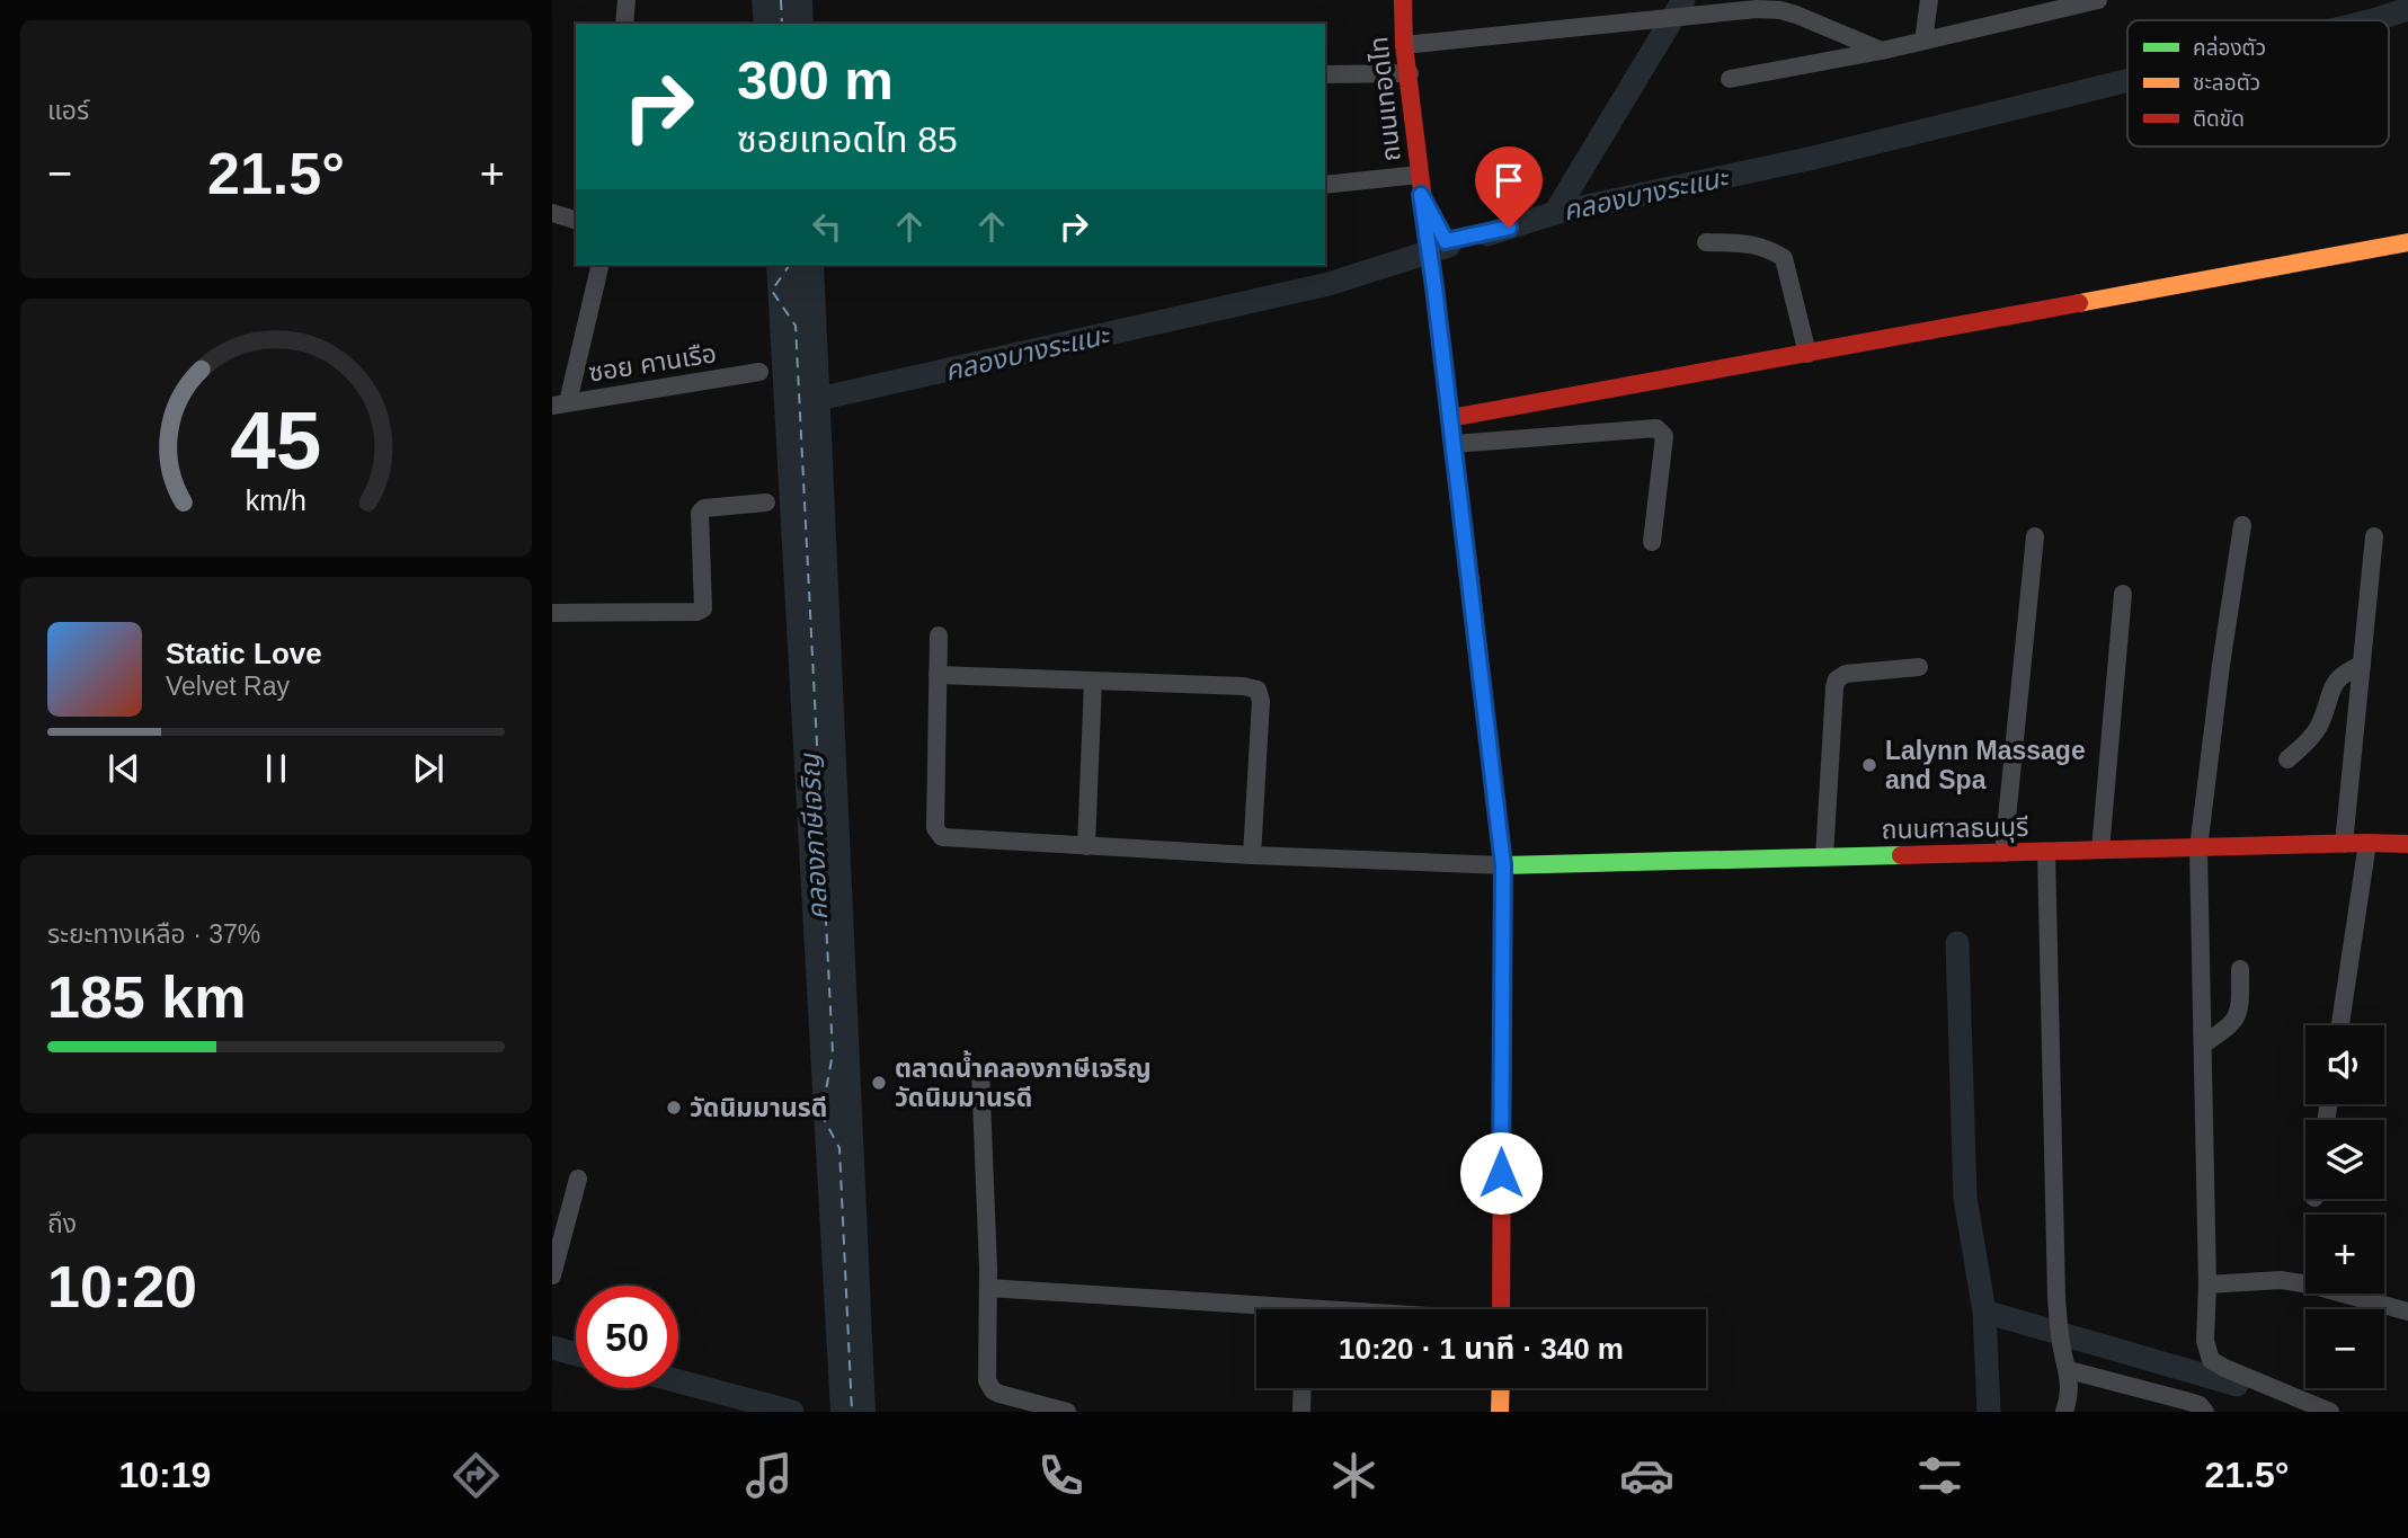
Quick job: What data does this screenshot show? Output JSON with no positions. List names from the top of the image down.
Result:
{
  "streets": {
    "street": ["ถนนเทอดไท", "ซอย คานเรือ", "ถนนศาลธนบุรี"]
  },
  "crossings": [
    ["ถนนเทอดไท", "ถนนศาลธนบุรี"]
  ],
  "water": ["คลองบางระแนะ", "คลองภาษีเจริญ"],
  "places": ["Lalynn Massage and Spa", "ตลาดน้ำคลองภาษีเจริญ วัดนิมมานรดี", "วัดนิมมานรดี"],
  "legend": ["คล่องตัว", "ชะลอตัว", "ติดขัด"],
  "page": {
    "tile": [
      "แอร์",
      ["ระยะทางเหลือ · 37%", "185 km"],
      ["ถึง", "10:20"]
    ],
    "turn": ["300 m", "ซอยเทอดไท 85"],
    "heat": ["−", "21.5°", "+"],
    "song": ["Static Love", "Velvet Ray"],
    "map_buttons": ["+", "−"],
    "limit": "50",
    "trip": "10:20 · 1 นาที · 340 m",
    "tabs": ["10:19", "21.5°"],
    "gauge": ["45", "km/h"]
  }
}
